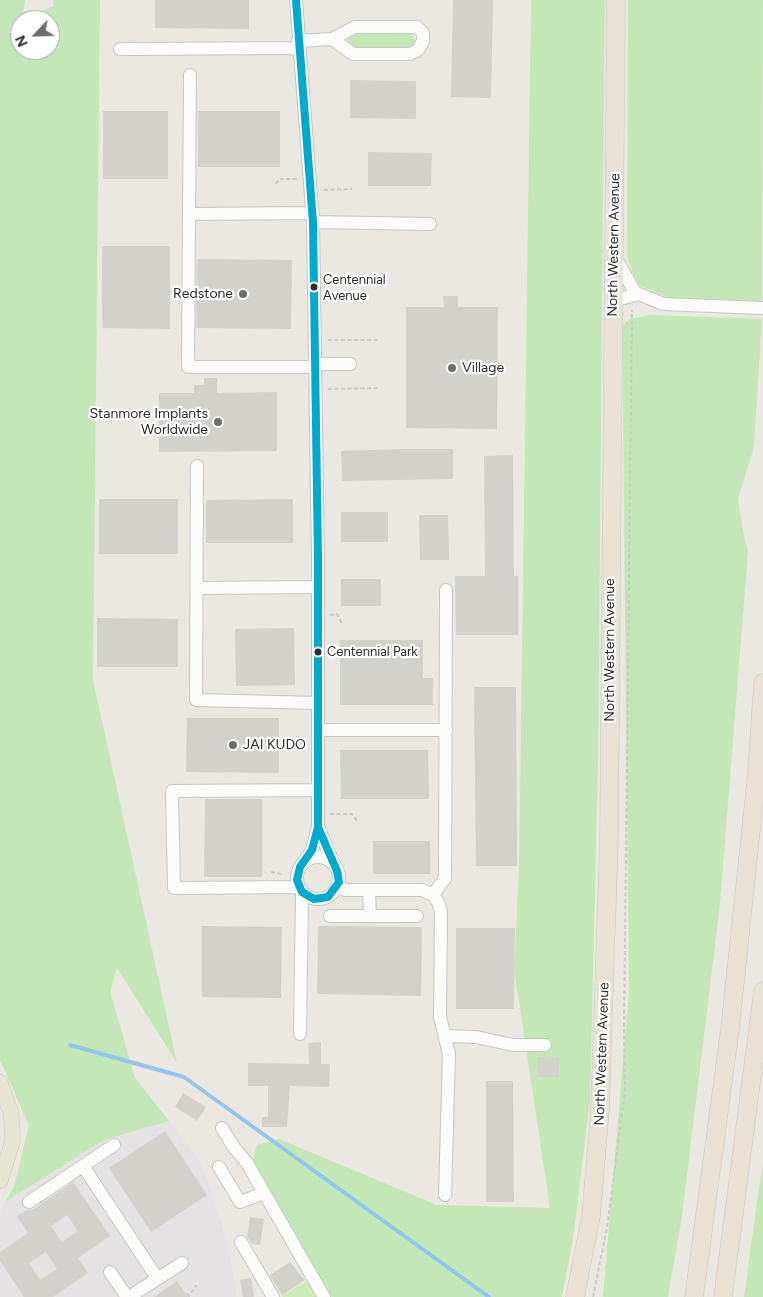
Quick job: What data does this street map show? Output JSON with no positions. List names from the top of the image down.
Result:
{
  "streets": {
    "highway": ["North Western Avenue"]
  },
  "places": [
    "Centennial Avenue",
    "Redstone",
    "Village",
    "Stanmore Implants Worldwide",
    "Centennial Park",
    "JAI KUDO"
  ],
  "north": "bottom left"
}
